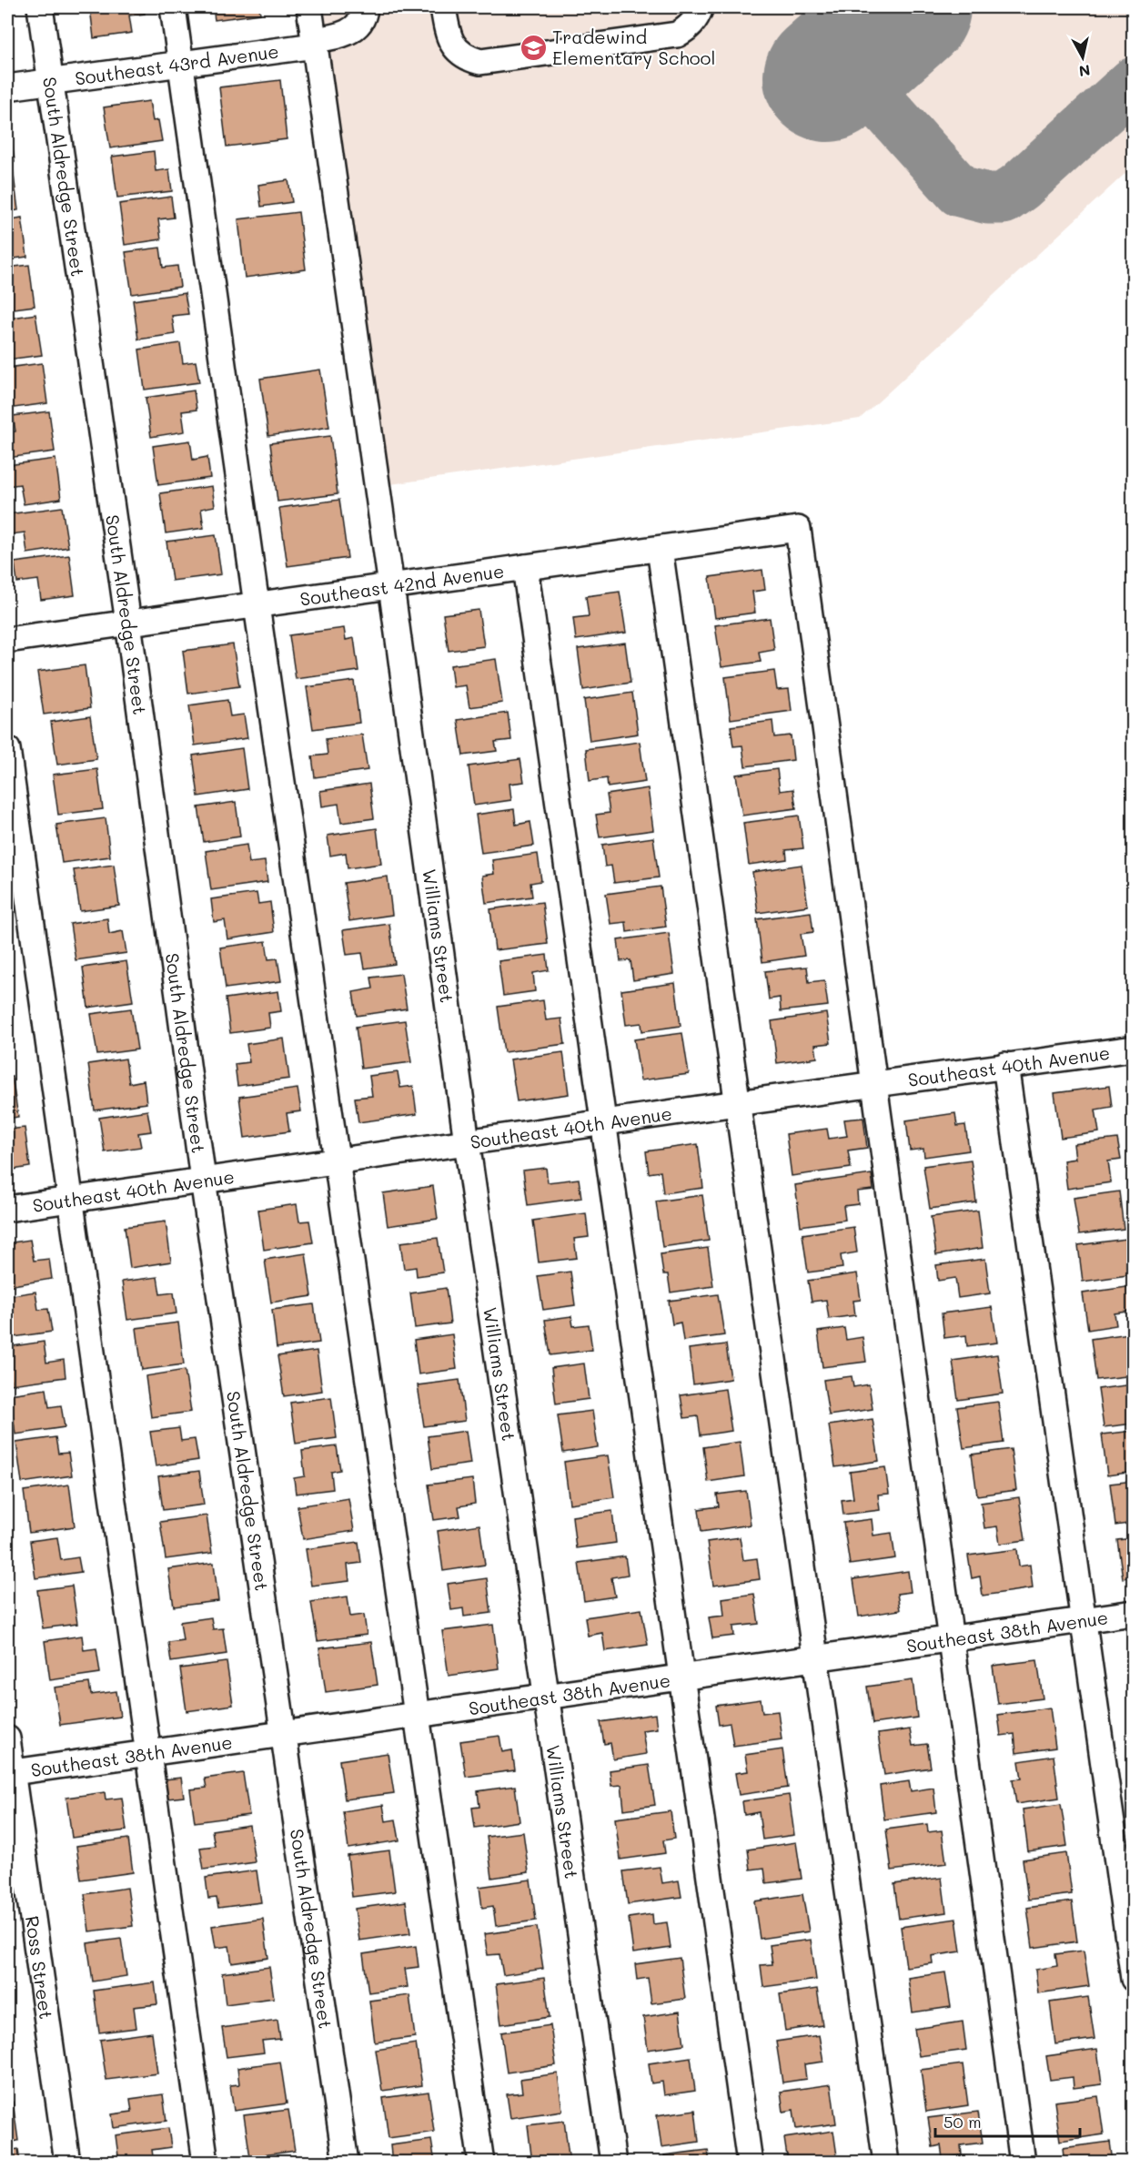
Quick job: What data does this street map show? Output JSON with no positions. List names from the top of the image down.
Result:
{
  "streets": {
    "street": [
      "Southeast 43rd Avenue",
      "South Aldredge Street",
      "Southeast 42nd Avenue",
      "Williams Street",
      "Southeast 40th Avenue",
      "Southeast 38th Avenue",
      "Ross Street"
    ]
  },
  "crossings": [
    ["Southeast 43rd Avenue", "South Aldredge Street"],
    ["Southeast 43rd Avenue", "Williams Street"],
    ["South Aldredge Street", "Southeast 42nd Avenue"],
    ["South Aldredge Street", "Southeast 40th Avenue"],
    ["South Aldredge Street", "Southeast 38th Avenue"],
    ["Southeast 42nd Avenue", "Williams Street"],
    ["Southeast 42nd Avenue", "Southeast 40th Avenue"],
    ["Williams Street", "Southeast 40th Avenue"],
    ["Williams Street", "Southeast 38th Avenue"],
    ["Southeast 38th Avenue", "Ross Street"]
  ],
  "places": {
    "school or university": ["Tradewind Elementary School"]
  },
  "scale_bar": "50 m",
  "north": "bottom"
}
